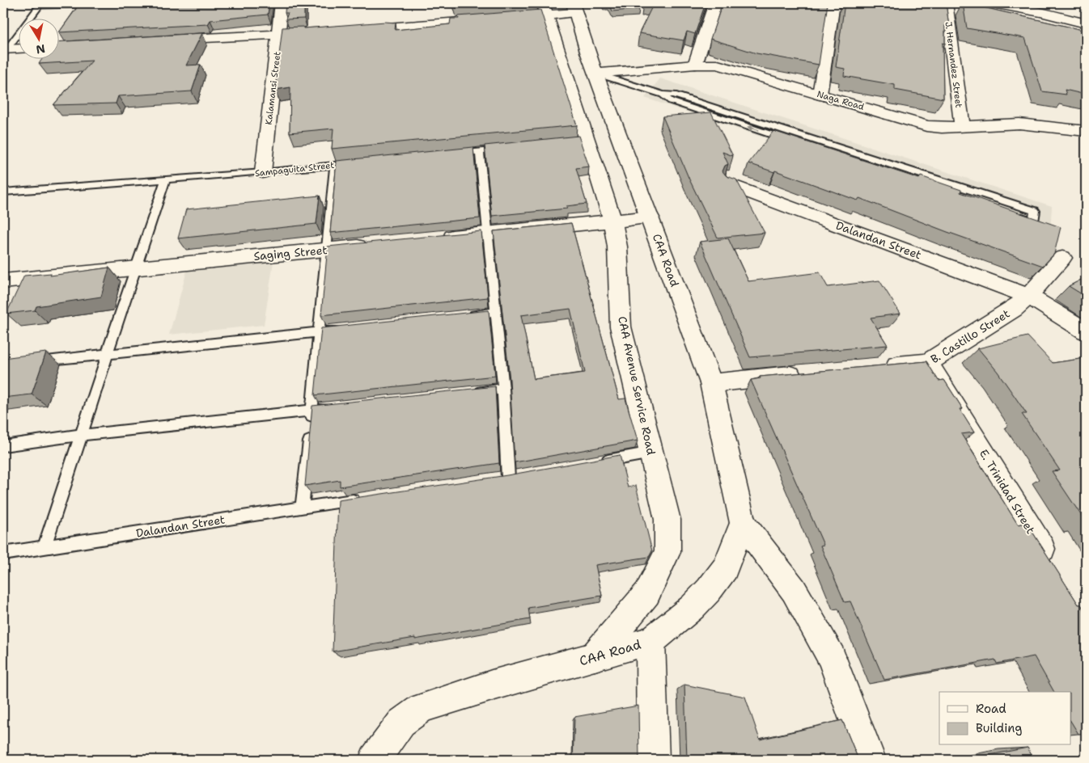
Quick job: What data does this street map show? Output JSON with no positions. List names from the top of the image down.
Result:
{
  "streets": {
    "street": [
      "J. Hernandez Street",
      "Kalamansi Street",
      "Naga Road",
      "Dalandan Street",
      "Saging Street",
      "CAA Road",
      "B. Castillo Street",
      "CAA Avenue Service Road",
      "E. Trinidad Street"
    ],
    "lane": ["Sampaguita Street"]
  },
  "crossings": [
    ["J. Hernandez Street", "Naga Road"],
    ["Kalamansi Street", "Sampaguita Street"],
    ["Naga Road", "CAA Road"],
    ["Dalandan Street", "B. Castillo Street"],
    ["CAA Road", "CAA Avenue Service Road"],
    ["B. Castillo Street", "E. Trinidad Street"]
  ],
  "legend": ["Road", "Building"],
  "north": "bottom"
}
